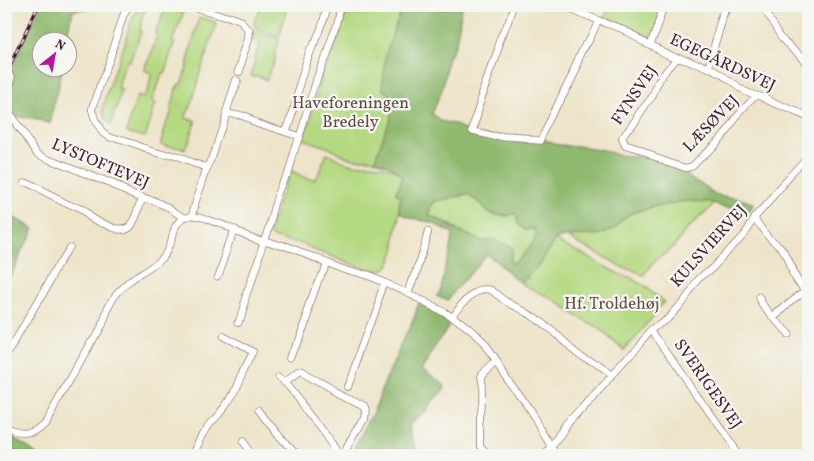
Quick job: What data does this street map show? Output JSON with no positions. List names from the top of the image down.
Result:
{
  "streets": {
    "street": [
      "EGEGÅRDSVEJ",
      "FYNSVEJ",
      "LÆSØVEJ",
      "LYSTOFTEVEJ",
      "KULSVIERVEJ",
      "SVERIGESVEJ"
    ]
  },
  "crossings": [
    ["EGEGÅRDSVEJ", "FYNSVEJ"],
    ["EGEGÅRDSVEJ", "LÆSØVEJ"],
    ["FYNSVEJ", "LÆSØVEJ"],
    ["LYSTOFTEVEJ", "KULSVIERVEJ"],
    ["KULSVIERVEJ", "SVERIGESVEJ"]
  ],
  "parks": ["Haveforeningen Bredely", "Hf. Troldehøj"],
  "north": "top right"
}
